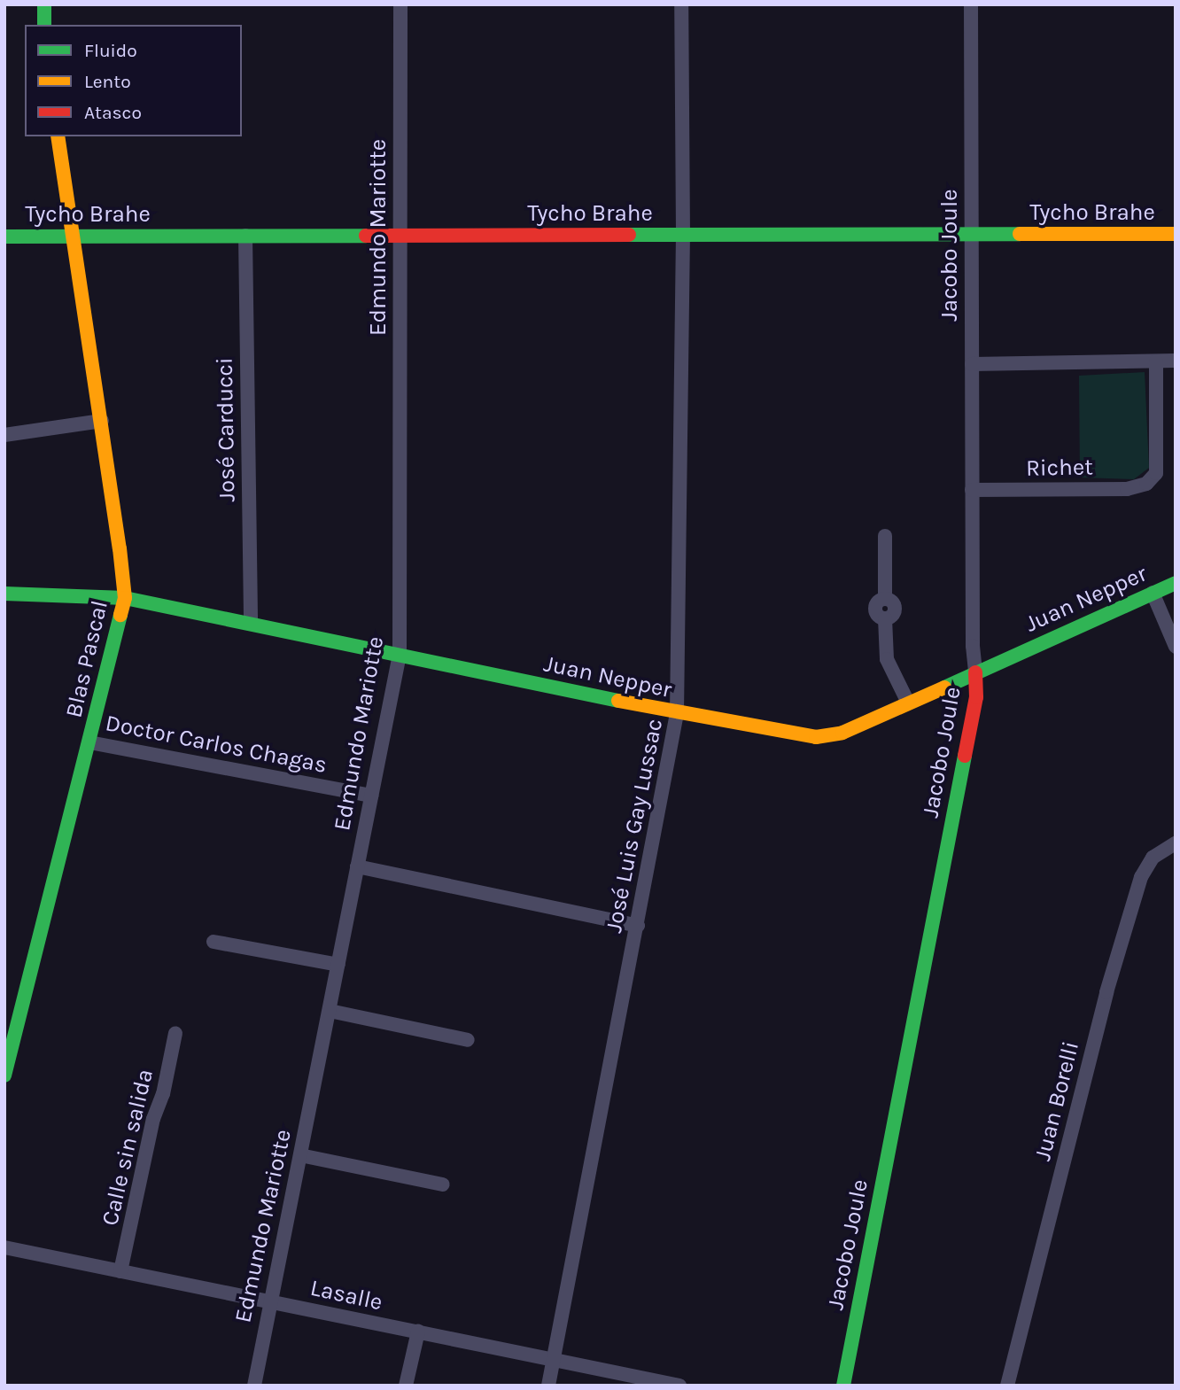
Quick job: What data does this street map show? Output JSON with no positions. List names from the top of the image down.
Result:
{
  "streets": {
    "main road": [
      "Tycho Brahe",
      "Jacobo Joule",
      "Juan Nepper",
      "Blas Pascal"
    ],
    "street": [
      "Edmundo Mariotte",
      "José Carducci",
      "Richet",
      "Doctor Carlos Chagas",
      "José Luis Gay Lussac",
      "Juan Borelli",
      "Calle sin salida",
      "Lasalle"
    ]
  },
  "crossings": [
    ["Tycho Brahe", "Edmundo Mariotte"],
    ["Tycho Brahe", "Jacobo Joule"],
    ["Tycho Brahe", "José Carducci"],
    ["Tycho Brahe", "Blas Pascal"],
    ["Tycho Brahe", "José Luis Gay Lussac"],
    ["Edmundo Mariotte", "Juan Nepper"],
    ["Edmundo Mariotte", "Doctor Carlos Chagas"],
    ["Edmundo Mariotte", "Lasalle"],
    ["Jacobo Joule", "Richet"],
    ["Jacobo Joule", "Juan Nepper"],
    ["José Carducci", "Juan Nepper"],
    ["Juan Nepper", "Blas Pascal"],
    ["Juan Nepper", "José Luis Gay Lussac"],
    ["Blas Pascal", "Doctor Carlos Chagas"],
    ["José Luis Gay Lussac", "Lasalle"],
    ["Calle sin salida", "Lasalle"]
  ],
  "legend": ["Fluido", "Lento", "Atasco"]
}
